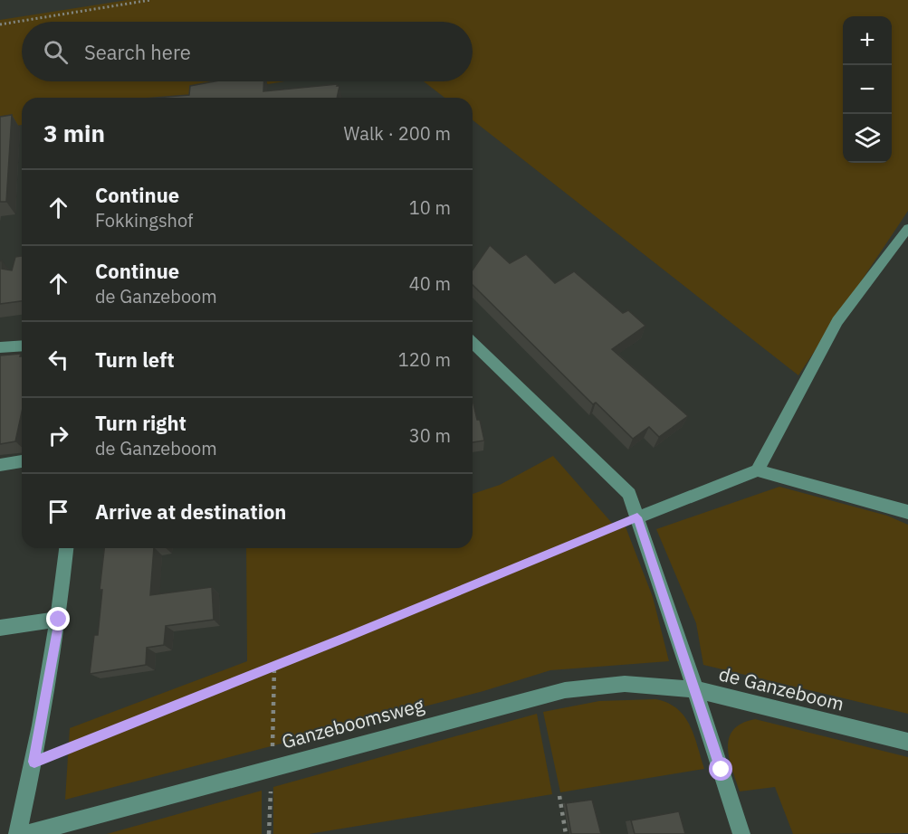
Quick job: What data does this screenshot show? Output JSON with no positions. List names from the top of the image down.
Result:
{
  "streets": {
    "street": ["de Ganzeboom", "Ganzeboomsweg"]
  },
  "crossings": [
    ["de Ganzeboom", "Ganzeboomsweg"]
  ],
  "page": {
    "map_buttons": ["+", "−"],
    "search": "Search here",
    "heading": ["3 min", "Walk · 200 m"],
    "list": [
      ["Continue", "Fokkingshof", "10 m"],
      ["Continue", "de Ganzeboom", "40 m"],
      ["Turn left", "120 m"],
      ["Turn right", "de Ganzeboom", "30 m"],
      "Arrive at destination"
    ]
  }
}
